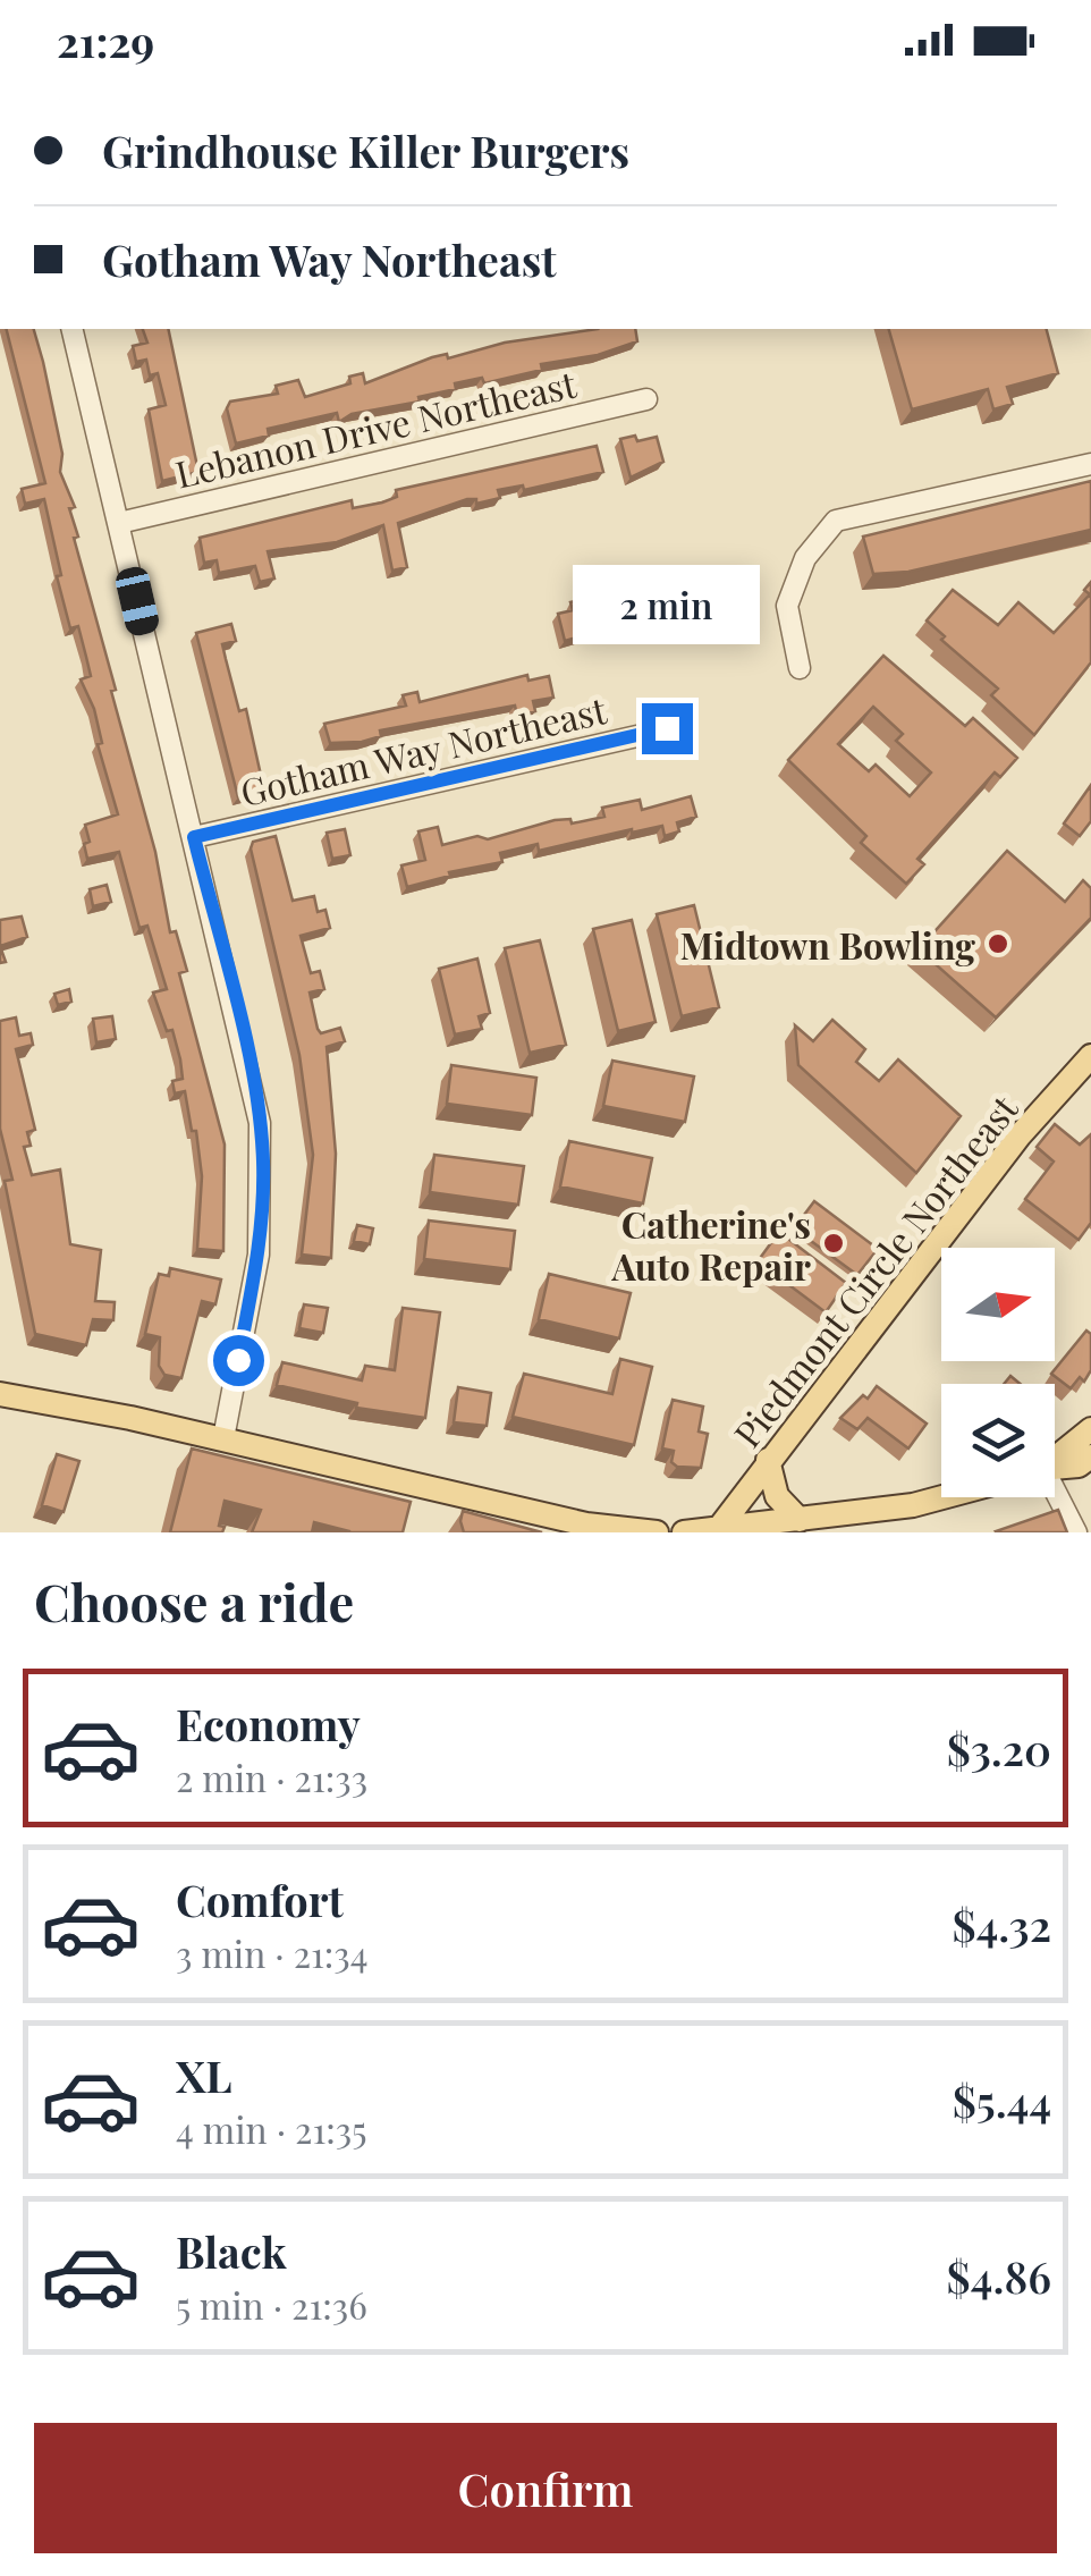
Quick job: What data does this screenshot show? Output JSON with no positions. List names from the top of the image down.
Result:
{
  "streets": {
    "main road": ["Piedmont Circle Northeast"],
    "street": ["Lebanon Drive Northeast", "Gotham Way Northeast"]
  },
  "places": ["Midtown Bowling", "Catherine's Auto Repair"],
  "north": "right",
  "page": {
    "status": "21:29",
    "banner": ["Grindhouse Killer Burgers", "Gotham Way Northeast"],
    "bubble": "2 min",
    "heading": "Choose a ride",
    "list": [
      {
        "name": "Economy",
        "note": "2 min · 21:33",
        "value": "$3.20"
      },
      {
        "name": "Comfort",
        "note": "3 min · 21:34",
        "value": "$4.32"
      },
      {
        "name": "XL",
        "note": "4 min · 21:35",
        "value": "$5.44"
      },
      {
        "name": "Black",
        "note": "5 min · 21:36",
        "value": "$4.86"
      }
    ],
    "buttons": "Confirm"
  }
}
